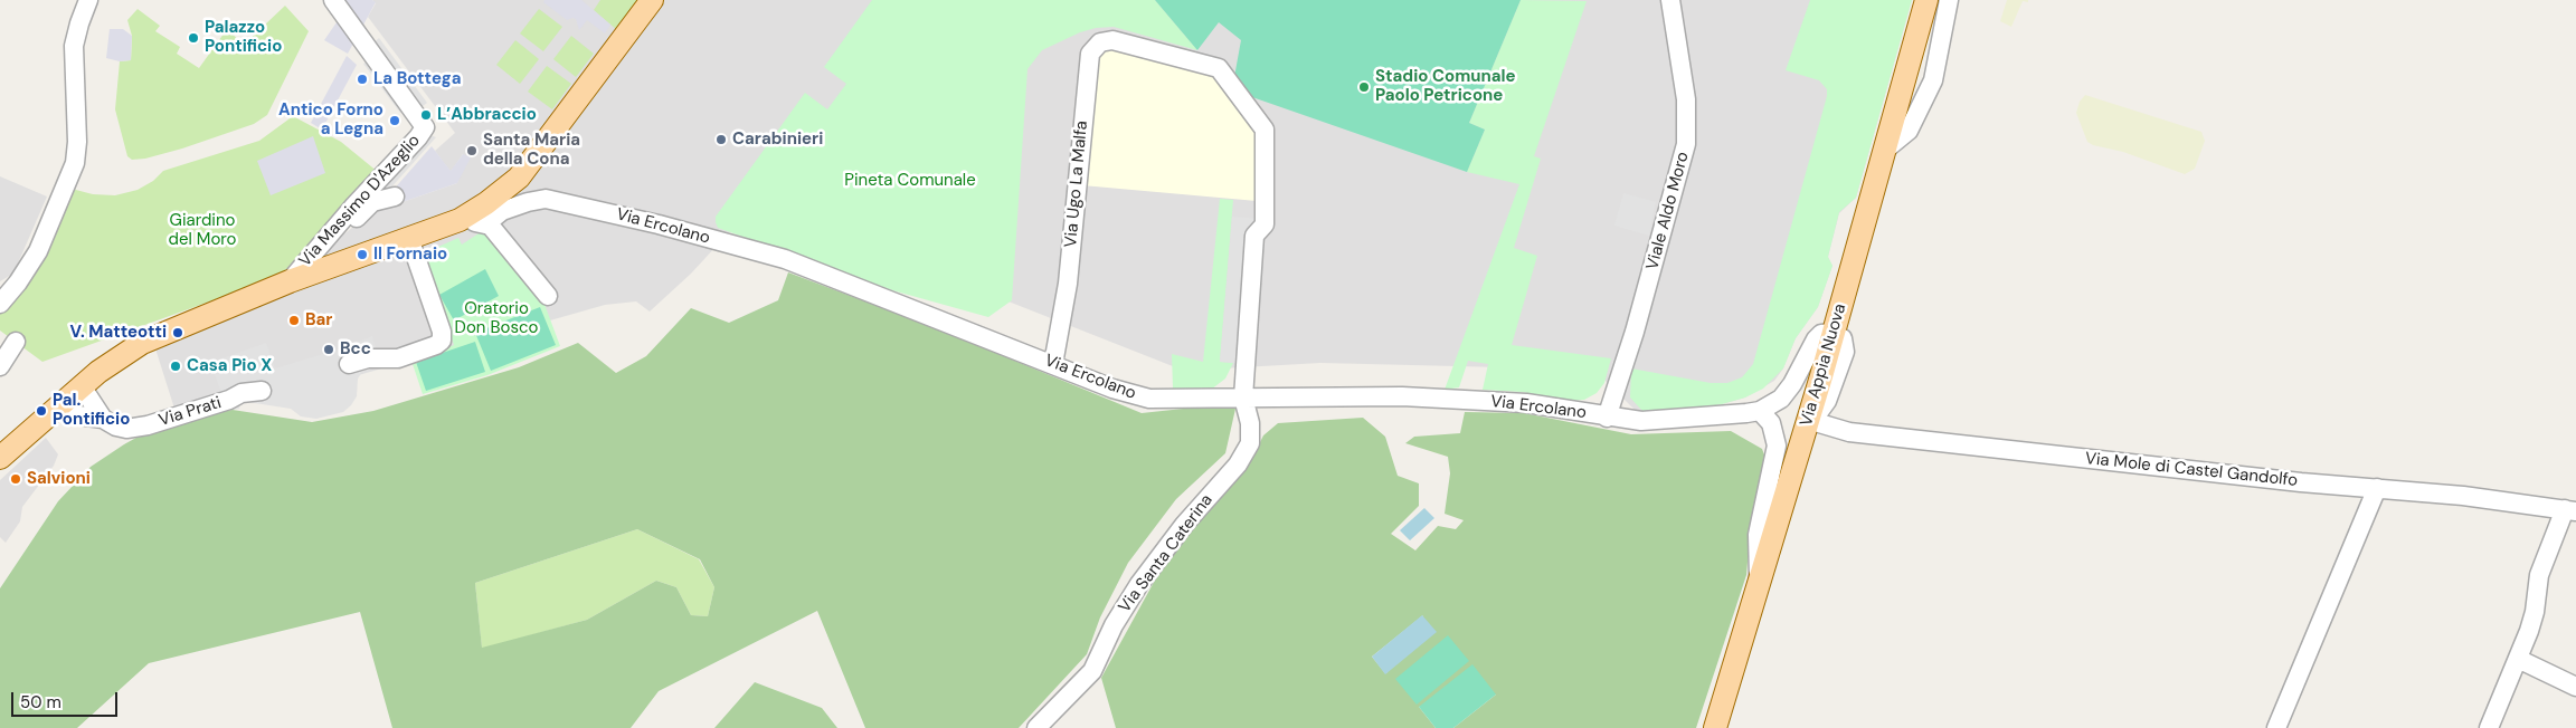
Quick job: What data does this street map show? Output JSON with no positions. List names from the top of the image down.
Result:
{
  "streets": {
    "main road": ["Via Appia Nuova"],
    "street": [
      "Via Ugo La Malfa",
      "Via Massimo D'Azeglio",
      "Viale Aldo Moro",
      "Via Ercolano",
      "Via Prati",
      "Via Mole di Castel Gandolfo",
      "Via Santa Caterina"
    ]
  },
  "crossings": [
    ["Via Ugo La Malfa", "Via Ercolano"],
    ["Via Ugo La Malfa", "Via Santa Caterina"],
    ["Viale Aldo Moro", "Via Ercolano"],
    ["Via Ercolano", "Via Santa Caterina"],
    ["Via Appia Nuova", "Via Mole di Castel Gandolfo"]
  ],
  "parks": ["Pineta Comunale", "Giardino del Moro", "Oratorio Don Bosco"],
  "places": [
    "Palazzo Pontificio",
    "La Bottega",
    "Stadio Comunale Paolo Petricone",
    "L’Abbraccio",
    "Antico Forno a Legna",
    "Carabinieri",
    "Santa Maria della Cona",
    "Il Fornaio",
    "Bar",
    "V. Matteotti",
    "Bcc",
    "Casa Pio X",
    "Pal. Pontificio",
    "Salvioni"
  ],
  "scale_bar": "50 m"
}
